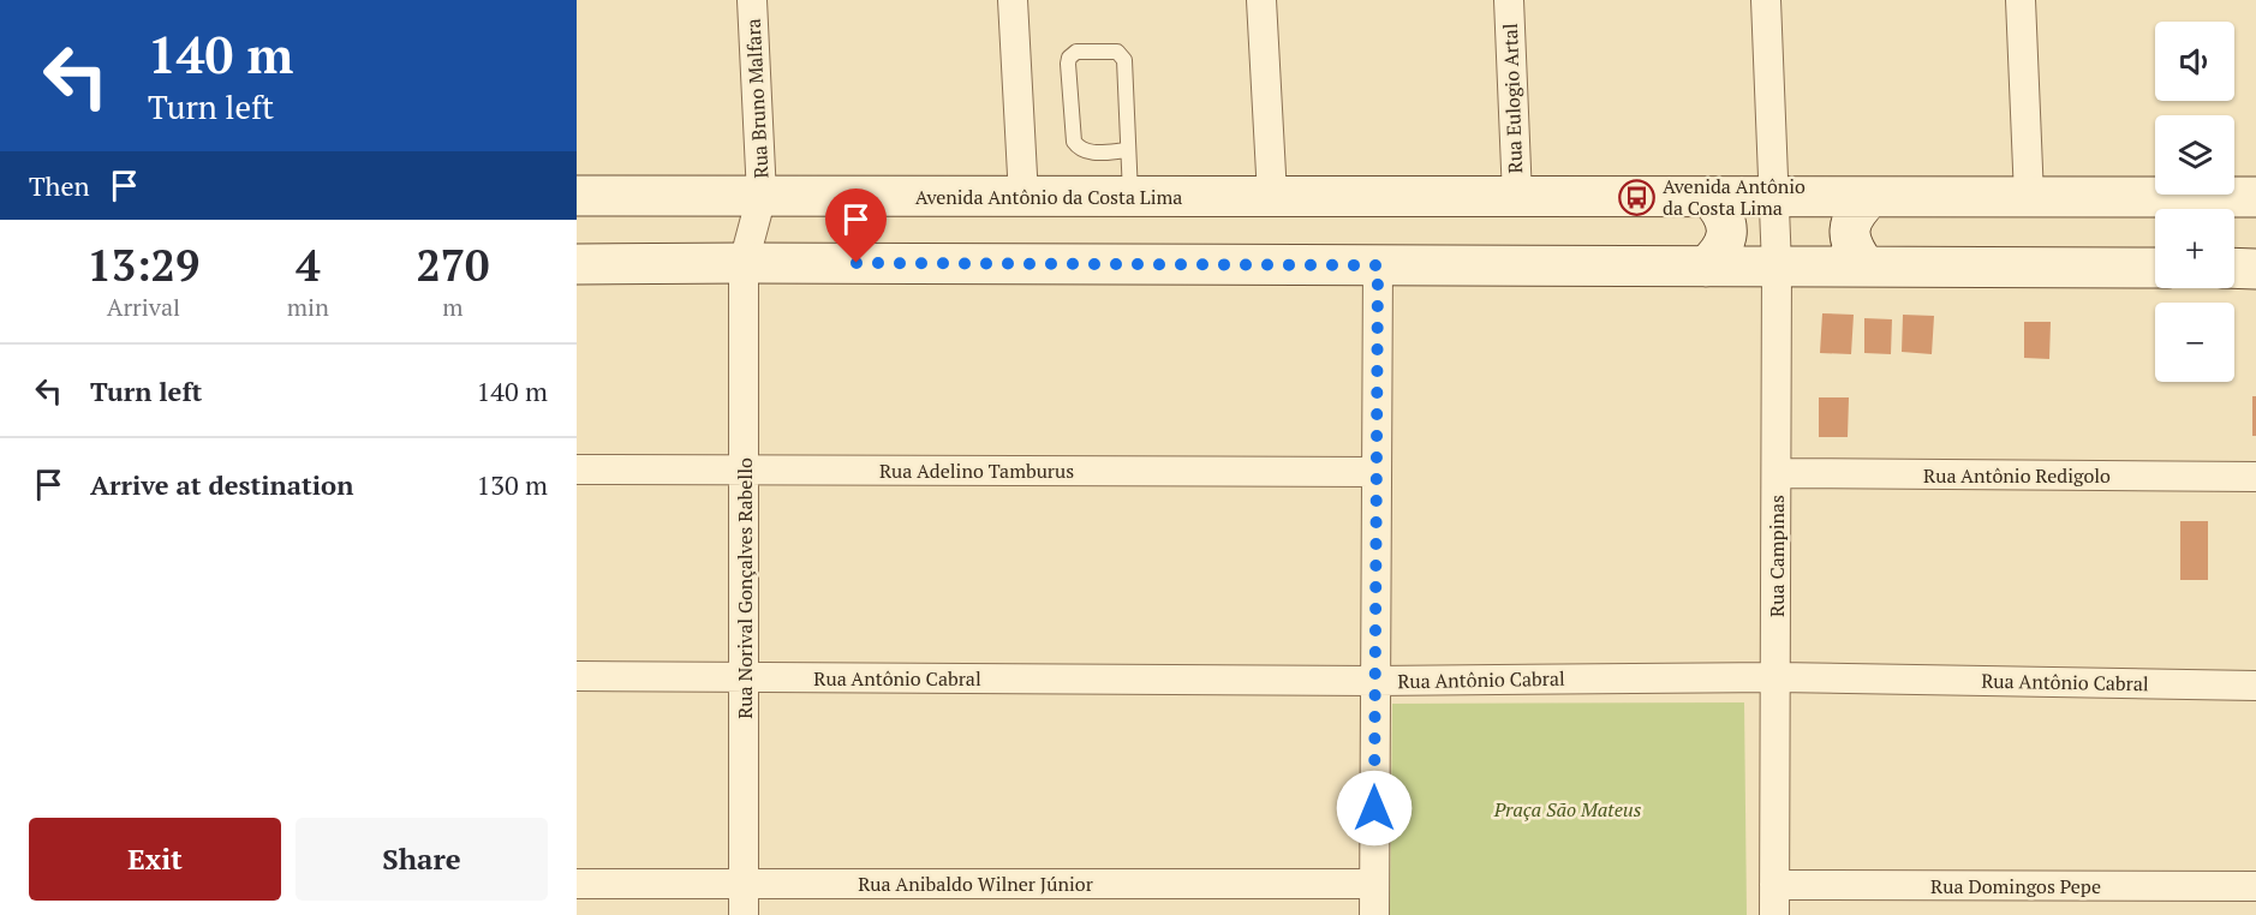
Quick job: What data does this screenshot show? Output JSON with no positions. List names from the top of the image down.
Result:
{
  "streets": {
    "street": [
      "Rua Bruno Malfara",
      "Rua Eulogio Artal",
      "Avenida Antônio da Costa Lima",
      "Rua Adelino Tamburus",
      "Rua Antônio Redigolo",
      "Rua Campinas",
      "Rua Norival Gonçalves Rabello",
      "Rua Antônio Cabral",
      "Rua Anibaldo Wilner Júnior",
      "Rua Domingos Pepe"
    ]
  },
  "crossings": [
    ["Rua Bruno Malfara", "Avenida Antônio da Costa Lima"],
    ["Rua Bruno Malfara", "Rua Norival Gonçalves Rabello"],
    ["Rua Eulogio Artal", "Avenida Antônio da Costa Lima"],
    ["Avenida Antônio da Costa Lima", "Rua Campinas"],
    ["Rua Adelino Tamburus", "Rua Norival Gonçalves Rabello"],
    ["Rua Antônio Redigolo", "Rua Campinas"],
    ["Rua Campinas", "Rua Antônio Cabral"],
    ["Rua Campinas", "Rua Domingos Pepe"],
    ["Rua Norival Gonçalves Rabello", "Rua Antônio Cabral"],
    ["Rua Norival Gonçalves Rabello", "Rua Anibaldo Wilner Júnior"]
  ],
  "parks": ["Praça São Mateus"],
  "places": {
    "bus stop": ["Avenida Antônio da Costa Lima"]
  },
  "page": {
    "turn": ["140 m", "Turn left"],
    "map_buttons": ["+", "−"],
    "then": "Then",
    "eta": [
      "13:29",
      "Arrival",
      "4",
      "min",
      "270",
      "m"
    ],
    "list": [
      {
        "name": "Turn left",
        "value": "140 m"
      },
      {
        "name": "Arrive at destination",
        "value": "130 m"
      }
    ],
    "buttons": ["Exit", "Share"]
  }
}
